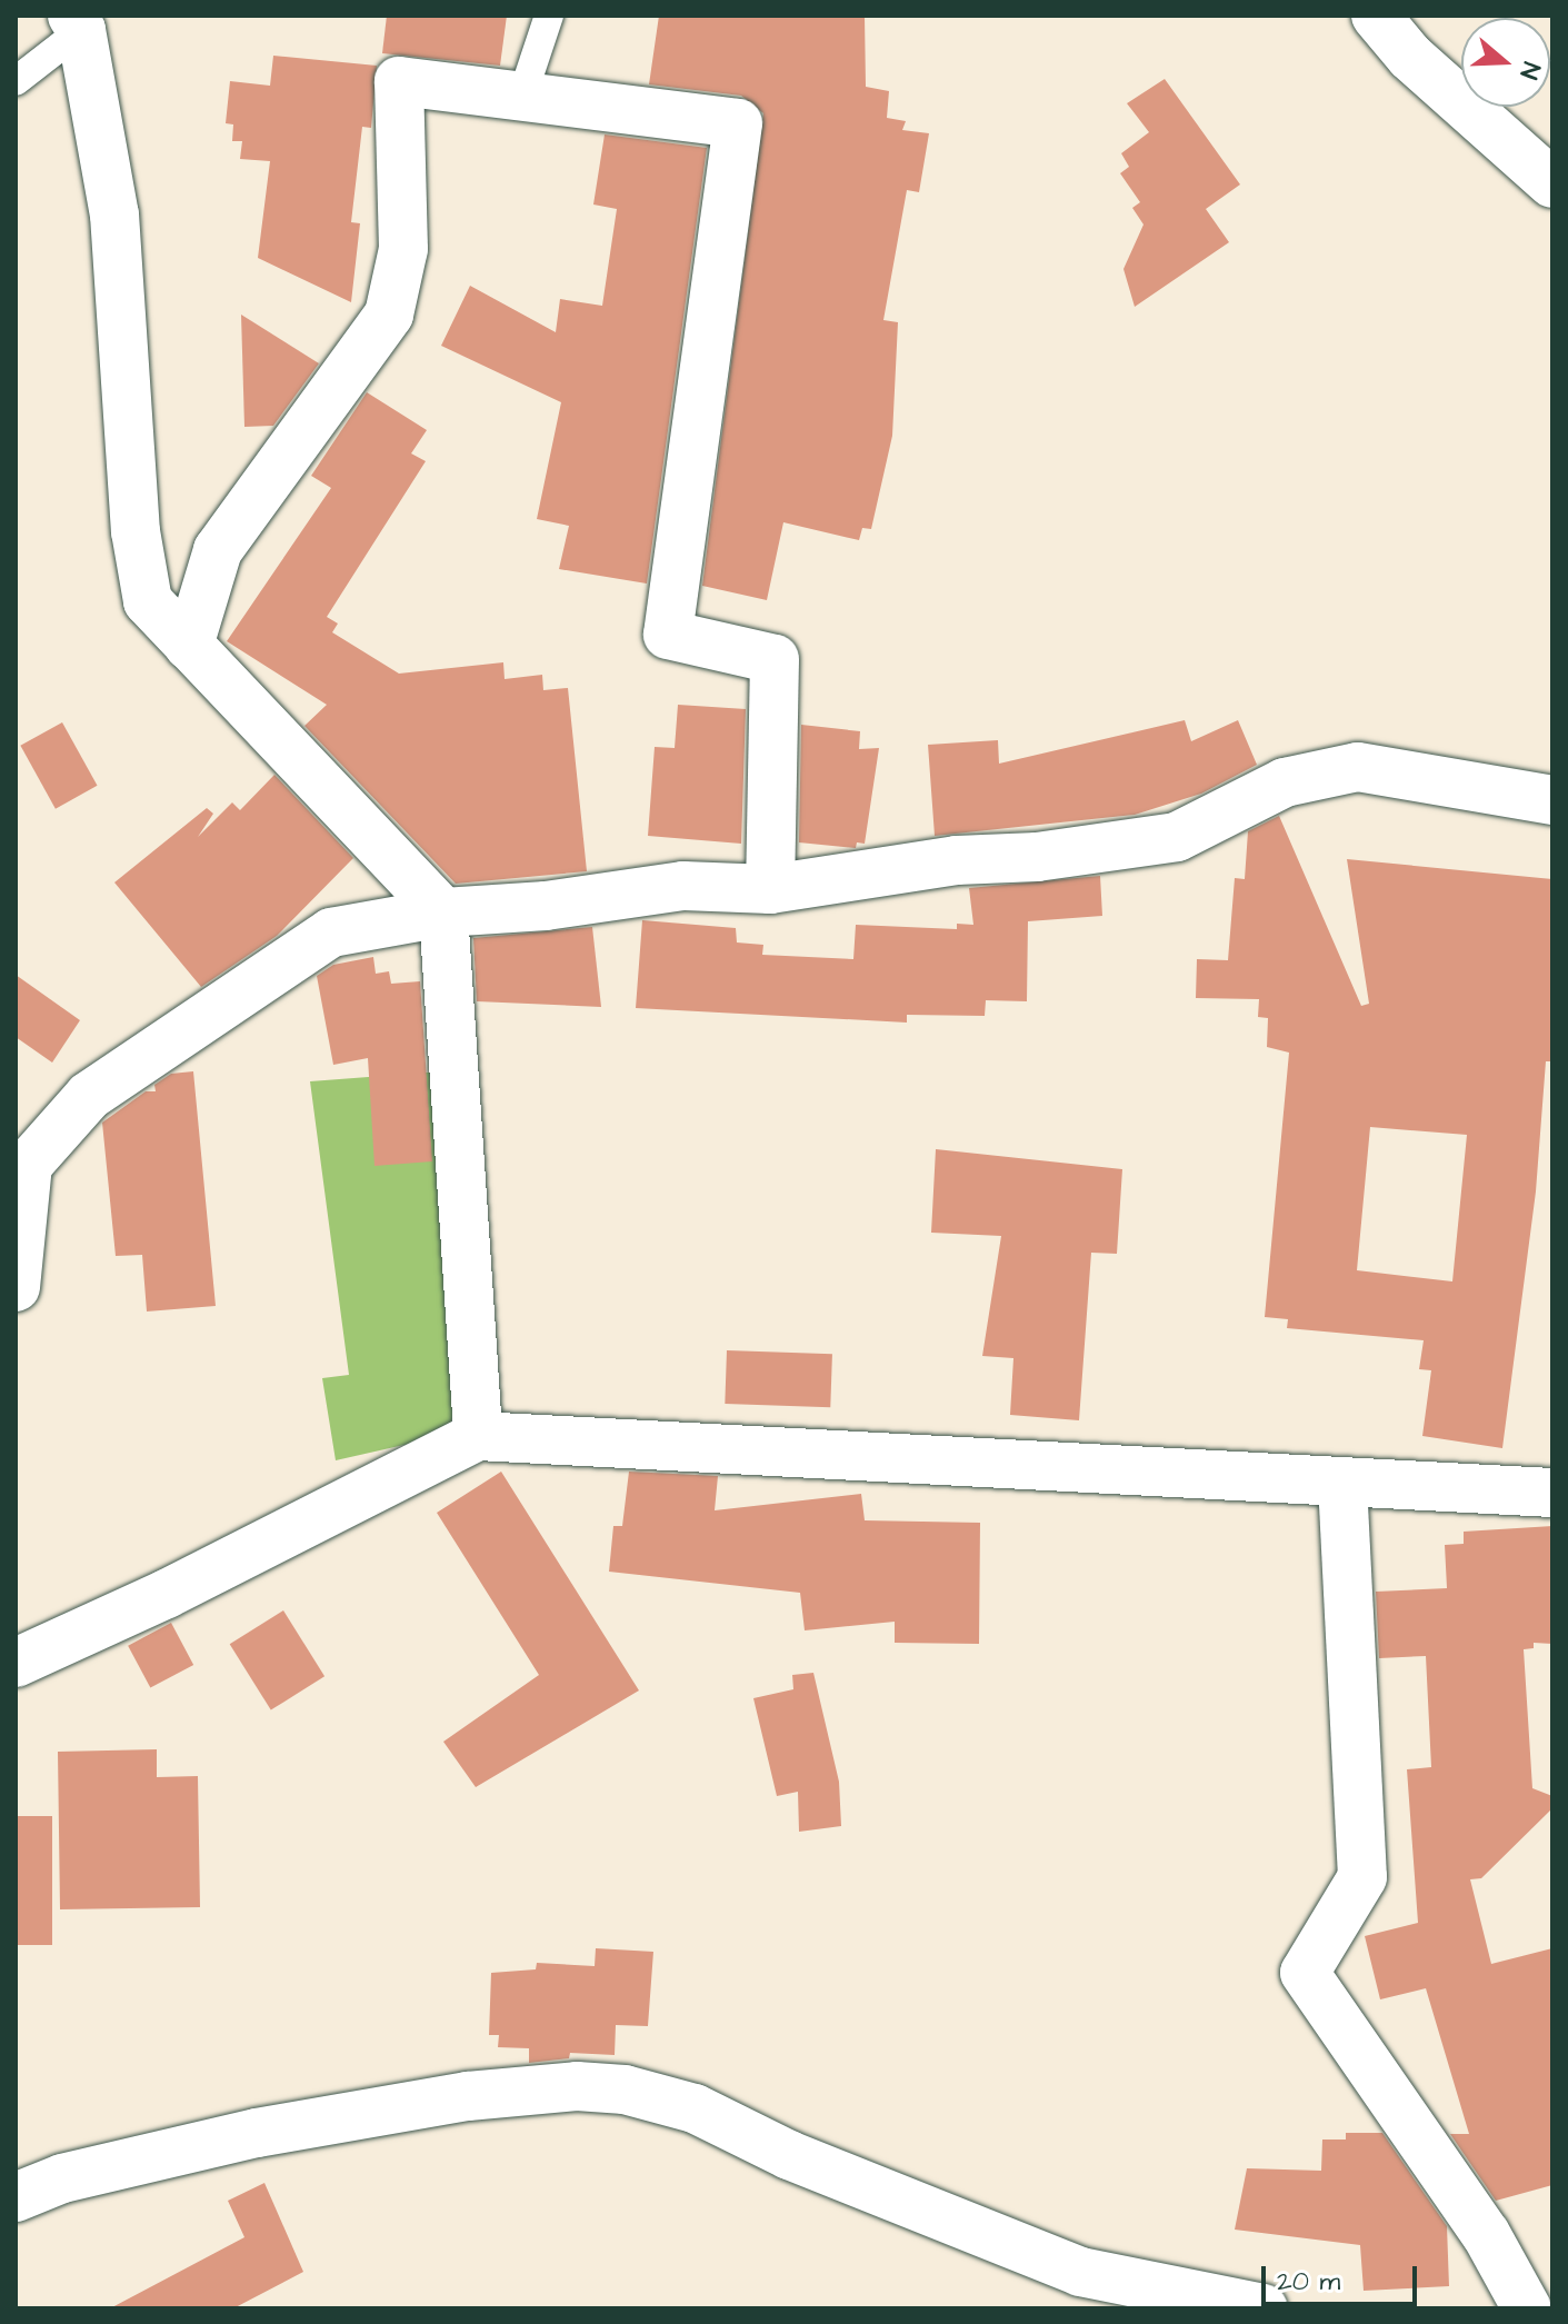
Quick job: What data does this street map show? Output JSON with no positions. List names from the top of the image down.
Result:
{
  "scale_bar": "20 m",
  "north": "right"
}
